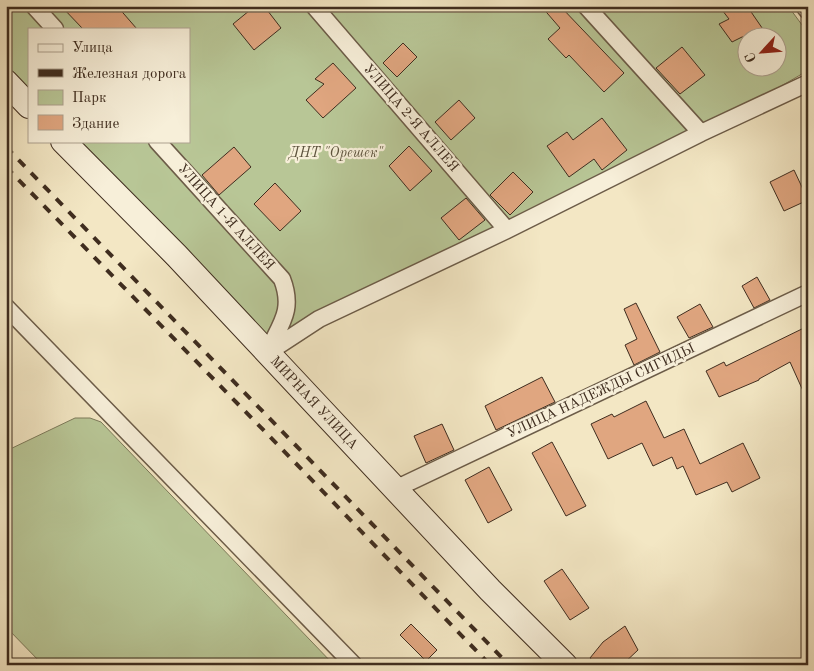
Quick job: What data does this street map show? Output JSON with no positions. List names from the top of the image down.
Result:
{
  "streets": {
    "street": [
      "УЛИЦА 2-Я АЛЛЕЯ",
      "УЛИЦА 1-Я АЛЛЕЯ",
      "УЛИЦА НАДЕЖДЫ СИГИДЫ",
      "МИРНАЯ УЛИЦА"
    ]
  },
  "crossings": [
    ["УЛИЦА 1-Я АЛЛЕЯ", "МИРНАЯ УЛИЦА"],
    ["УЛИЦА НАДЕЖДЫ СИГИДЫ", "МИРНАЯ УЛИЦА"]
  ],
  "parks": ["ДНТ \"Орешек\""],
  "legend": [
    "Улица",
    "Железная дорога",
    "Парк",
    "Здание"
  ],
  "north": "bottom left"
}
